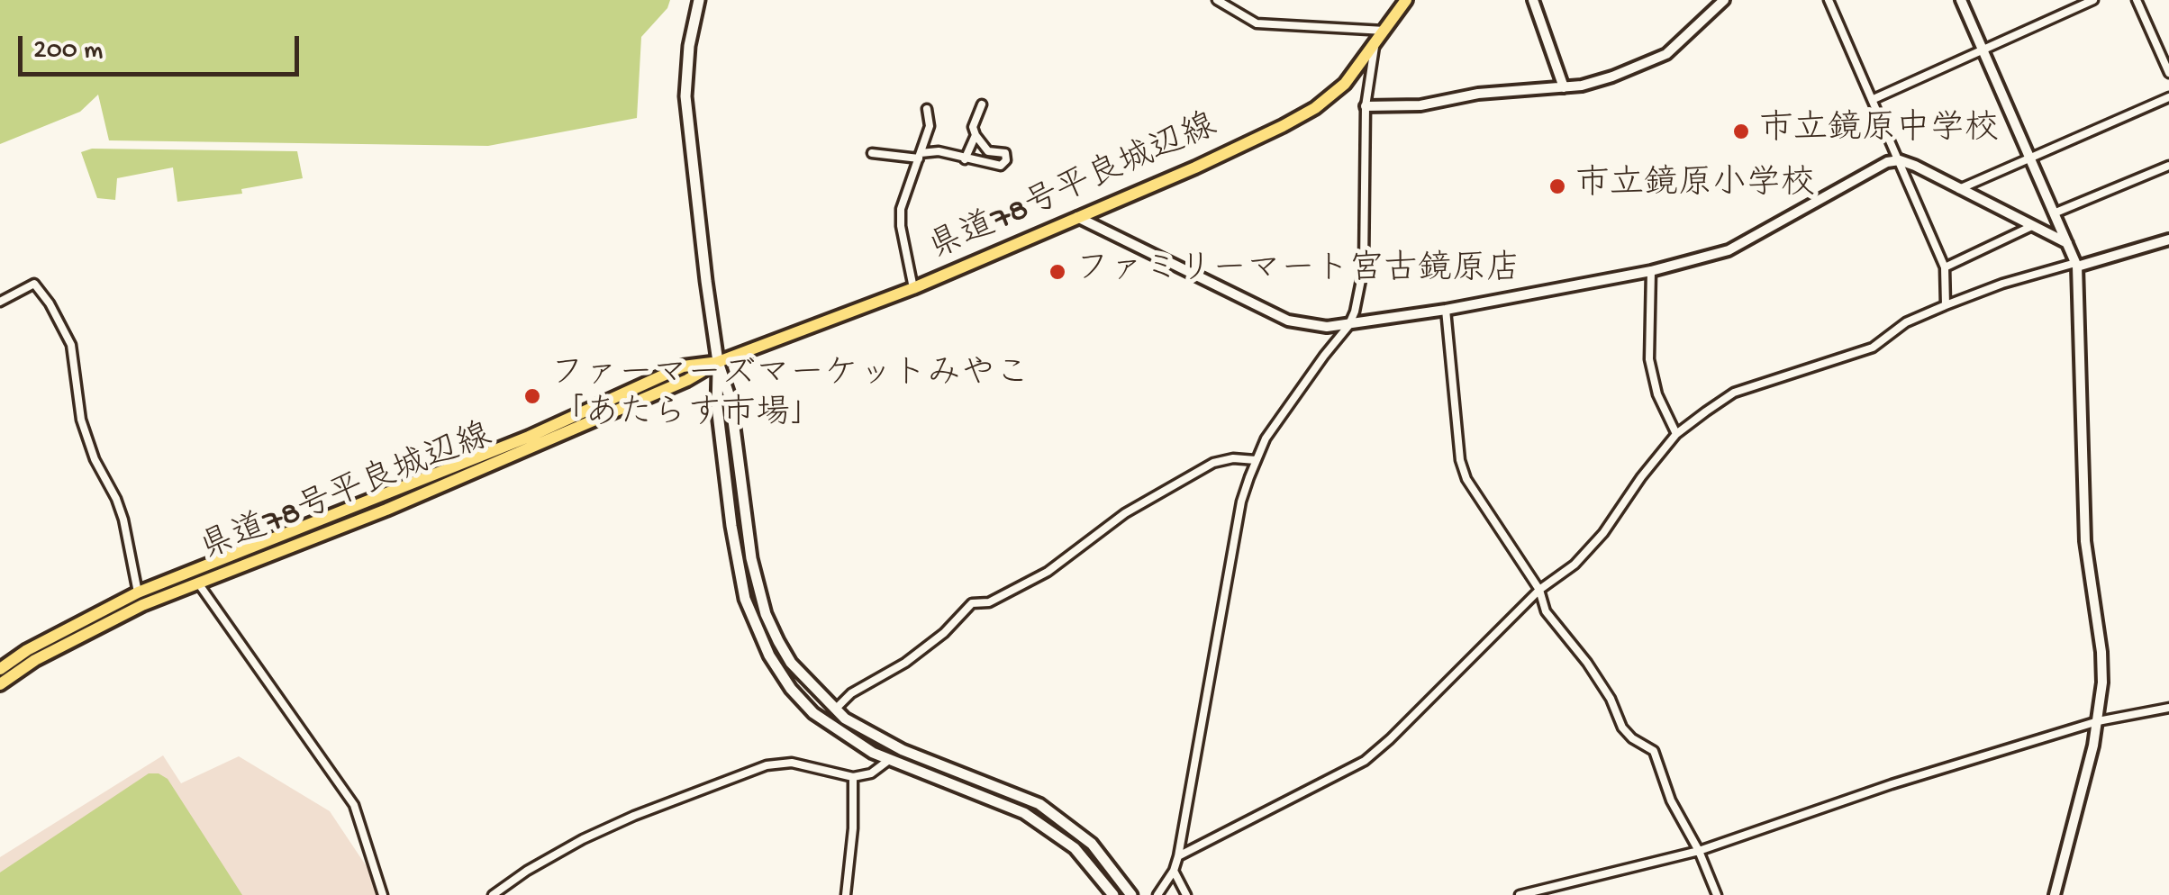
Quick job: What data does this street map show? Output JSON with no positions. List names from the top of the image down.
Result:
{
  "streets": {
    "main road": ["県道78号平良城辺線"]
  },
  "places": [
    "市立鏡原中学校",
    "市立鏡原小学校",
    "ファミリーマート宮古鏡原店",
    "ファーマーズマーケットみやこ 「あたらす市場」"
  ],
  "scale_bar": "200 m"
}
